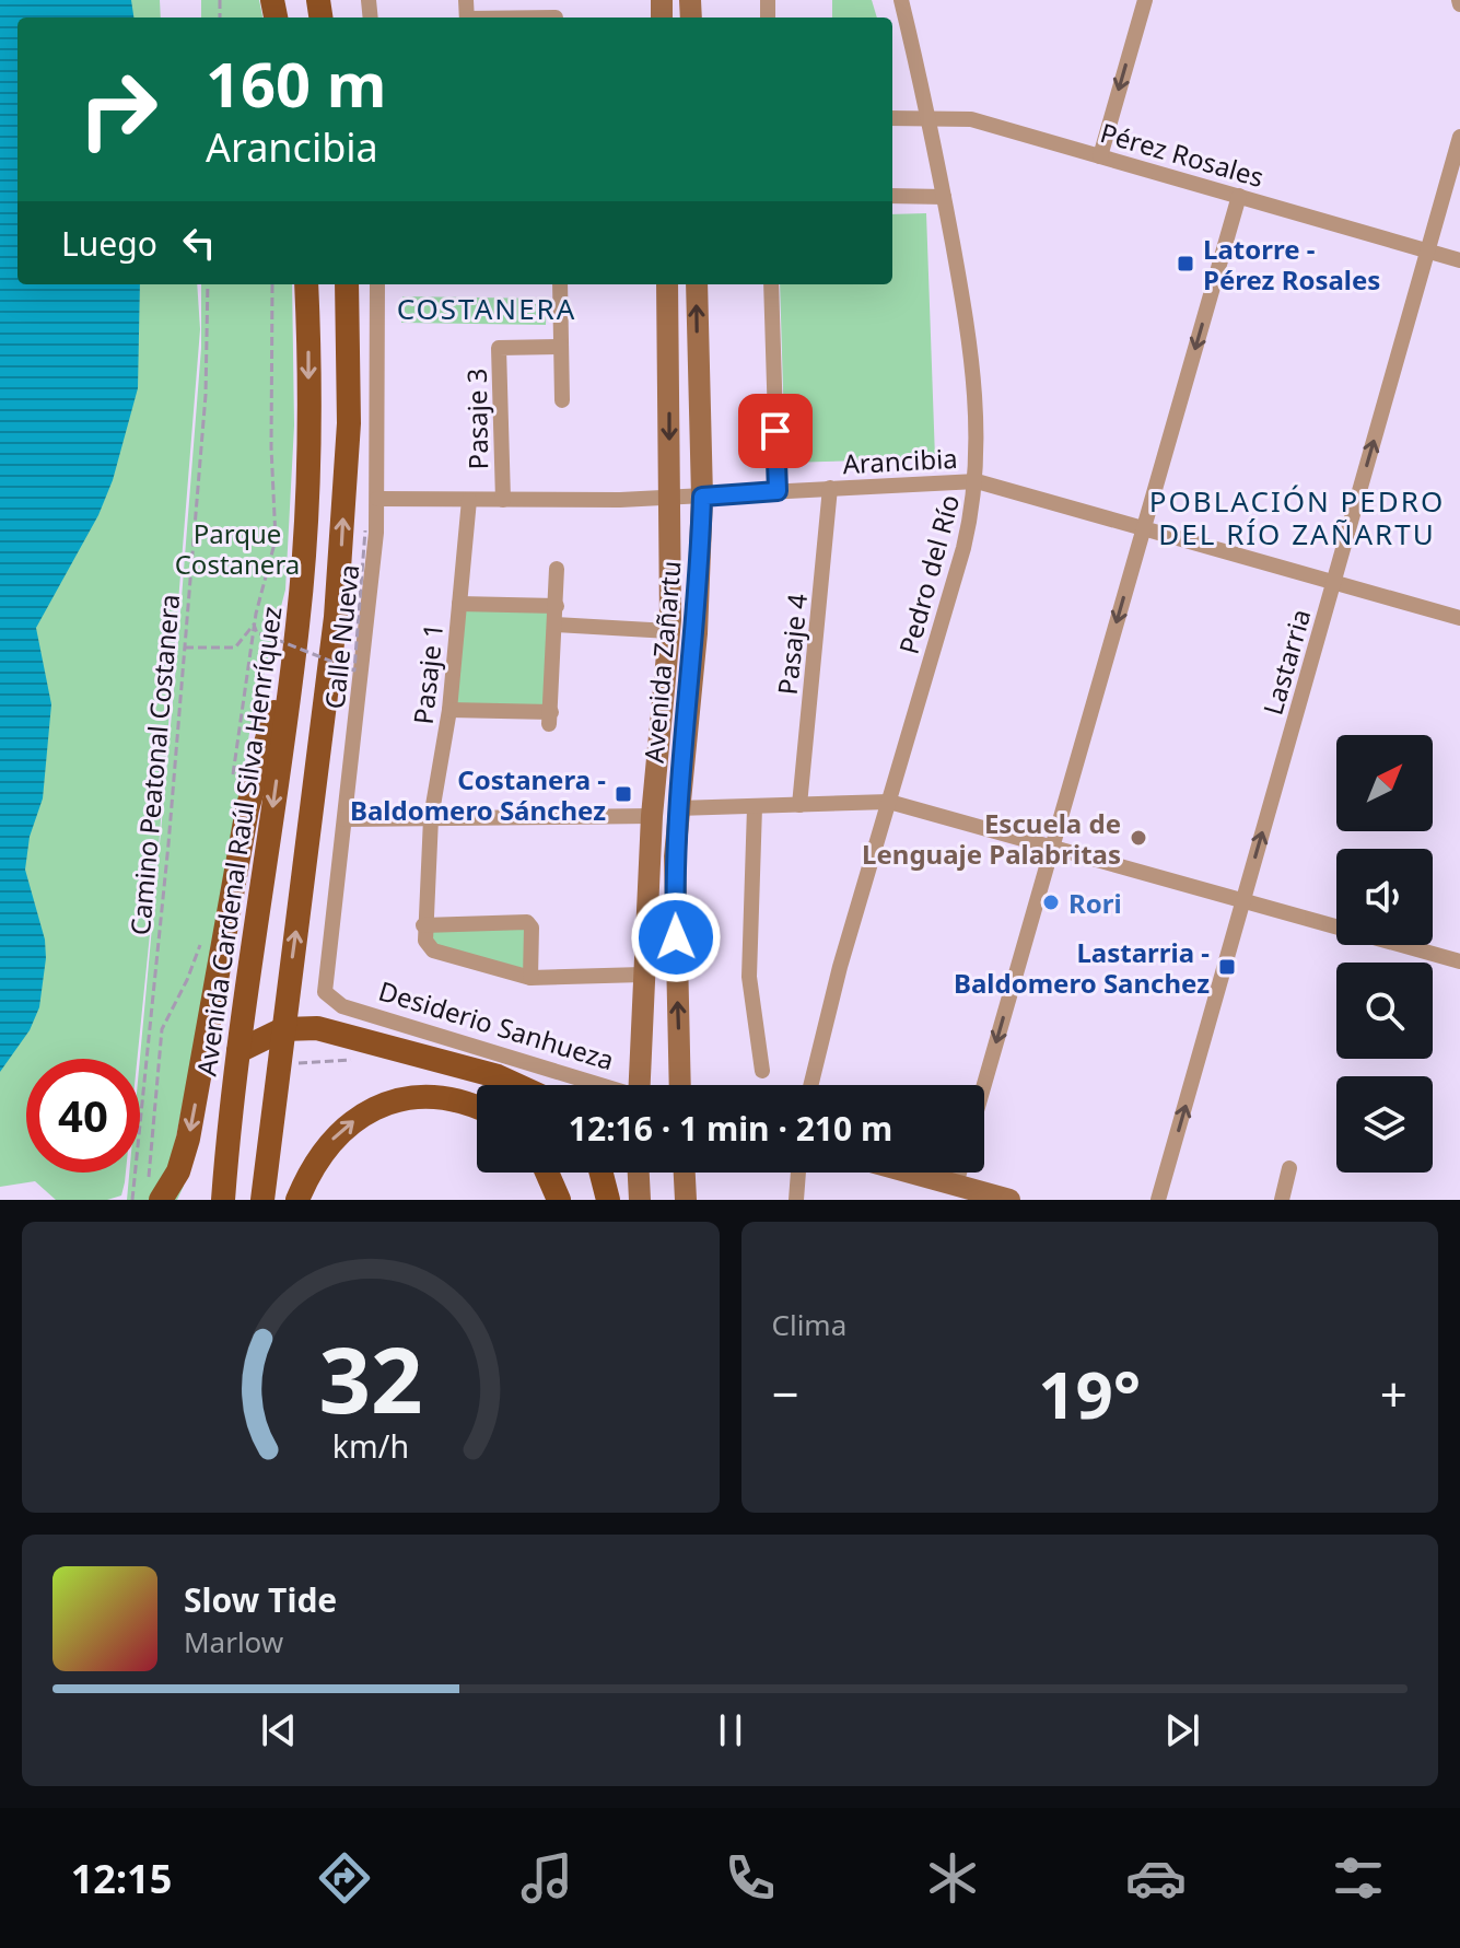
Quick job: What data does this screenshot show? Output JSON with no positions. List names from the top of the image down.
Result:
{
  "streets": {
    "main road": ["Avenida Cardenal Raúl Silva Henríquez"],
    "street": [
      "Pérez Rosales",
      "Pasaje 3",
      "Arancibia",
      "Pedro del Río",
      "Calle Nueva",
      "Pasaje 4",
      "Avenida Zañartu",
      "Lastarria",
      "Pasaje 1",
      "Desiderio Sanhueza"
    ],
    "path": ["Camino Peatonal Costanera"]
  },
  "crossings": [
    ["Pérez Rosales", "Pedro del Río"],
    ["Pérez Rosales", "Lastarria"],
    ["Pasaje 3", "Arancibia"],
    ["Arancibia", "Pedro del Río"],
    ["Arancibia", "Calle Nueva"],
    ["Arancibia", "Pasaje 4"],
    ["Arancibia", "Avenida Zañartu"],
    ["Arancibia", "Lastarria"],
    ["Arancibia", "Pasaje 1"],
    ["Calle Nueva", "Desiderio Sanhueza"]
  ],
  "one_way": ["Lastarria"],
  "districts": ["COSTANERA", "POBLACIÓN PEDRO DEL RÍO ZAÑARTU"],
  "parks": ["Parque Costanera"],
  "places": {
    "transit": ["Latorre - Pérez Rosales", "Costanera - Baldomero Sánchez", "Lastarria - Baldomero Sanchez"],
    "other": ["Escuela de Lenguaje Palabritas", "Rori"]
  },
  "north": "top right",
  "page": {
    "turn": ["160 m", "Arancibia"],
    "then": "Luego",
    "limit": "40",
    "trip": "12:16 · 1 min · 210 m",
    "tile": "Clima",
    "heat": ["−", "19°", "+"],
    "song": ["Slow Tide", "Marlow"],
    "tabs": "12:15",
    "gauge": ["32", "km/h"]
  }
}
